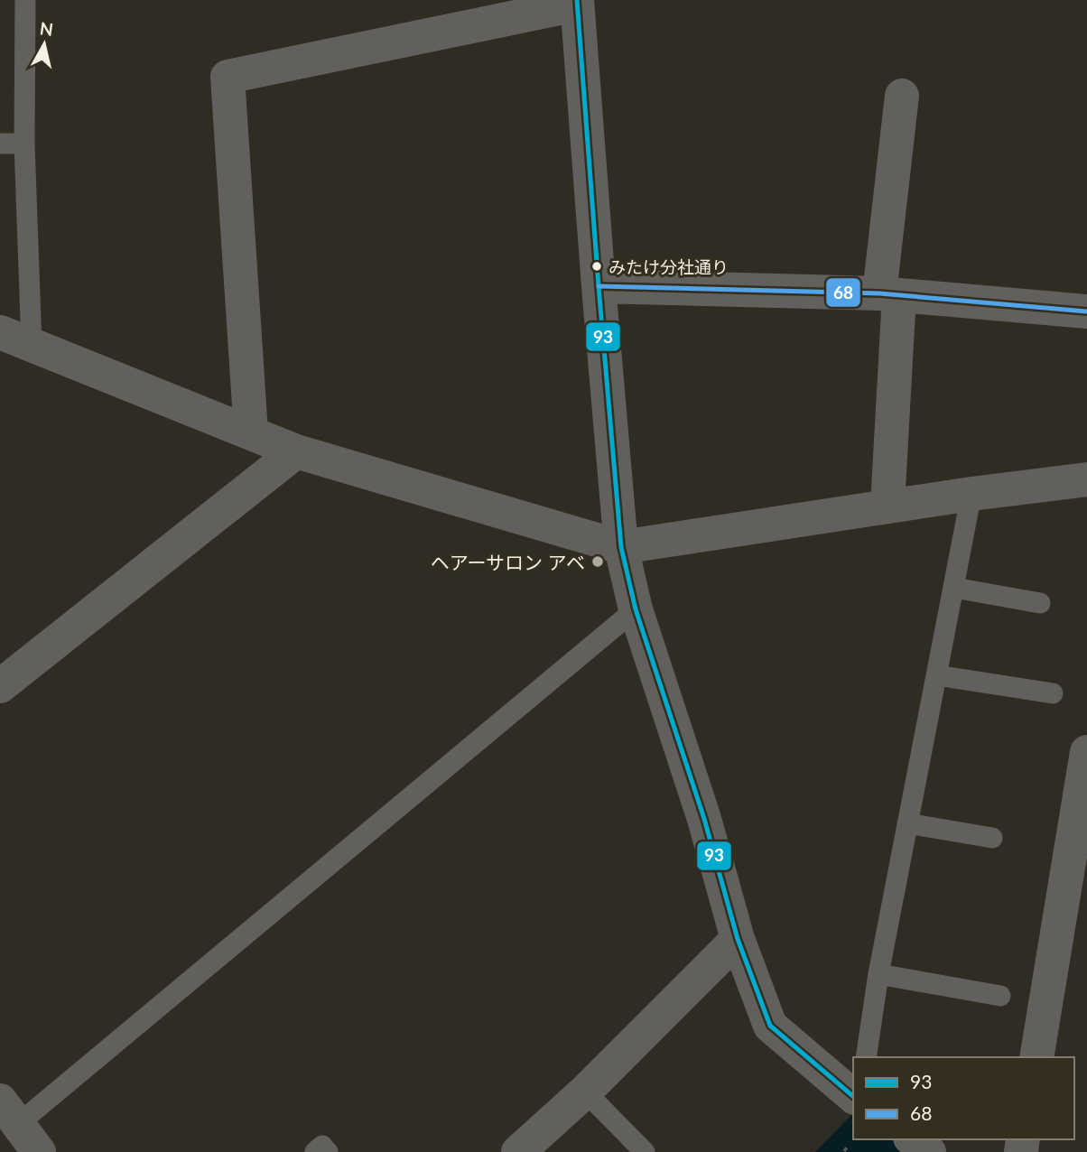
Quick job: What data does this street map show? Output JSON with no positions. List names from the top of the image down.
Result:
{
  "places": ["みたけ分社通り", "ヘアーサロン アベ"],
  "lines": ["transit line 93", "transit line 68"],
  "legend": ["93", "68"],
  "north": "top"
}
